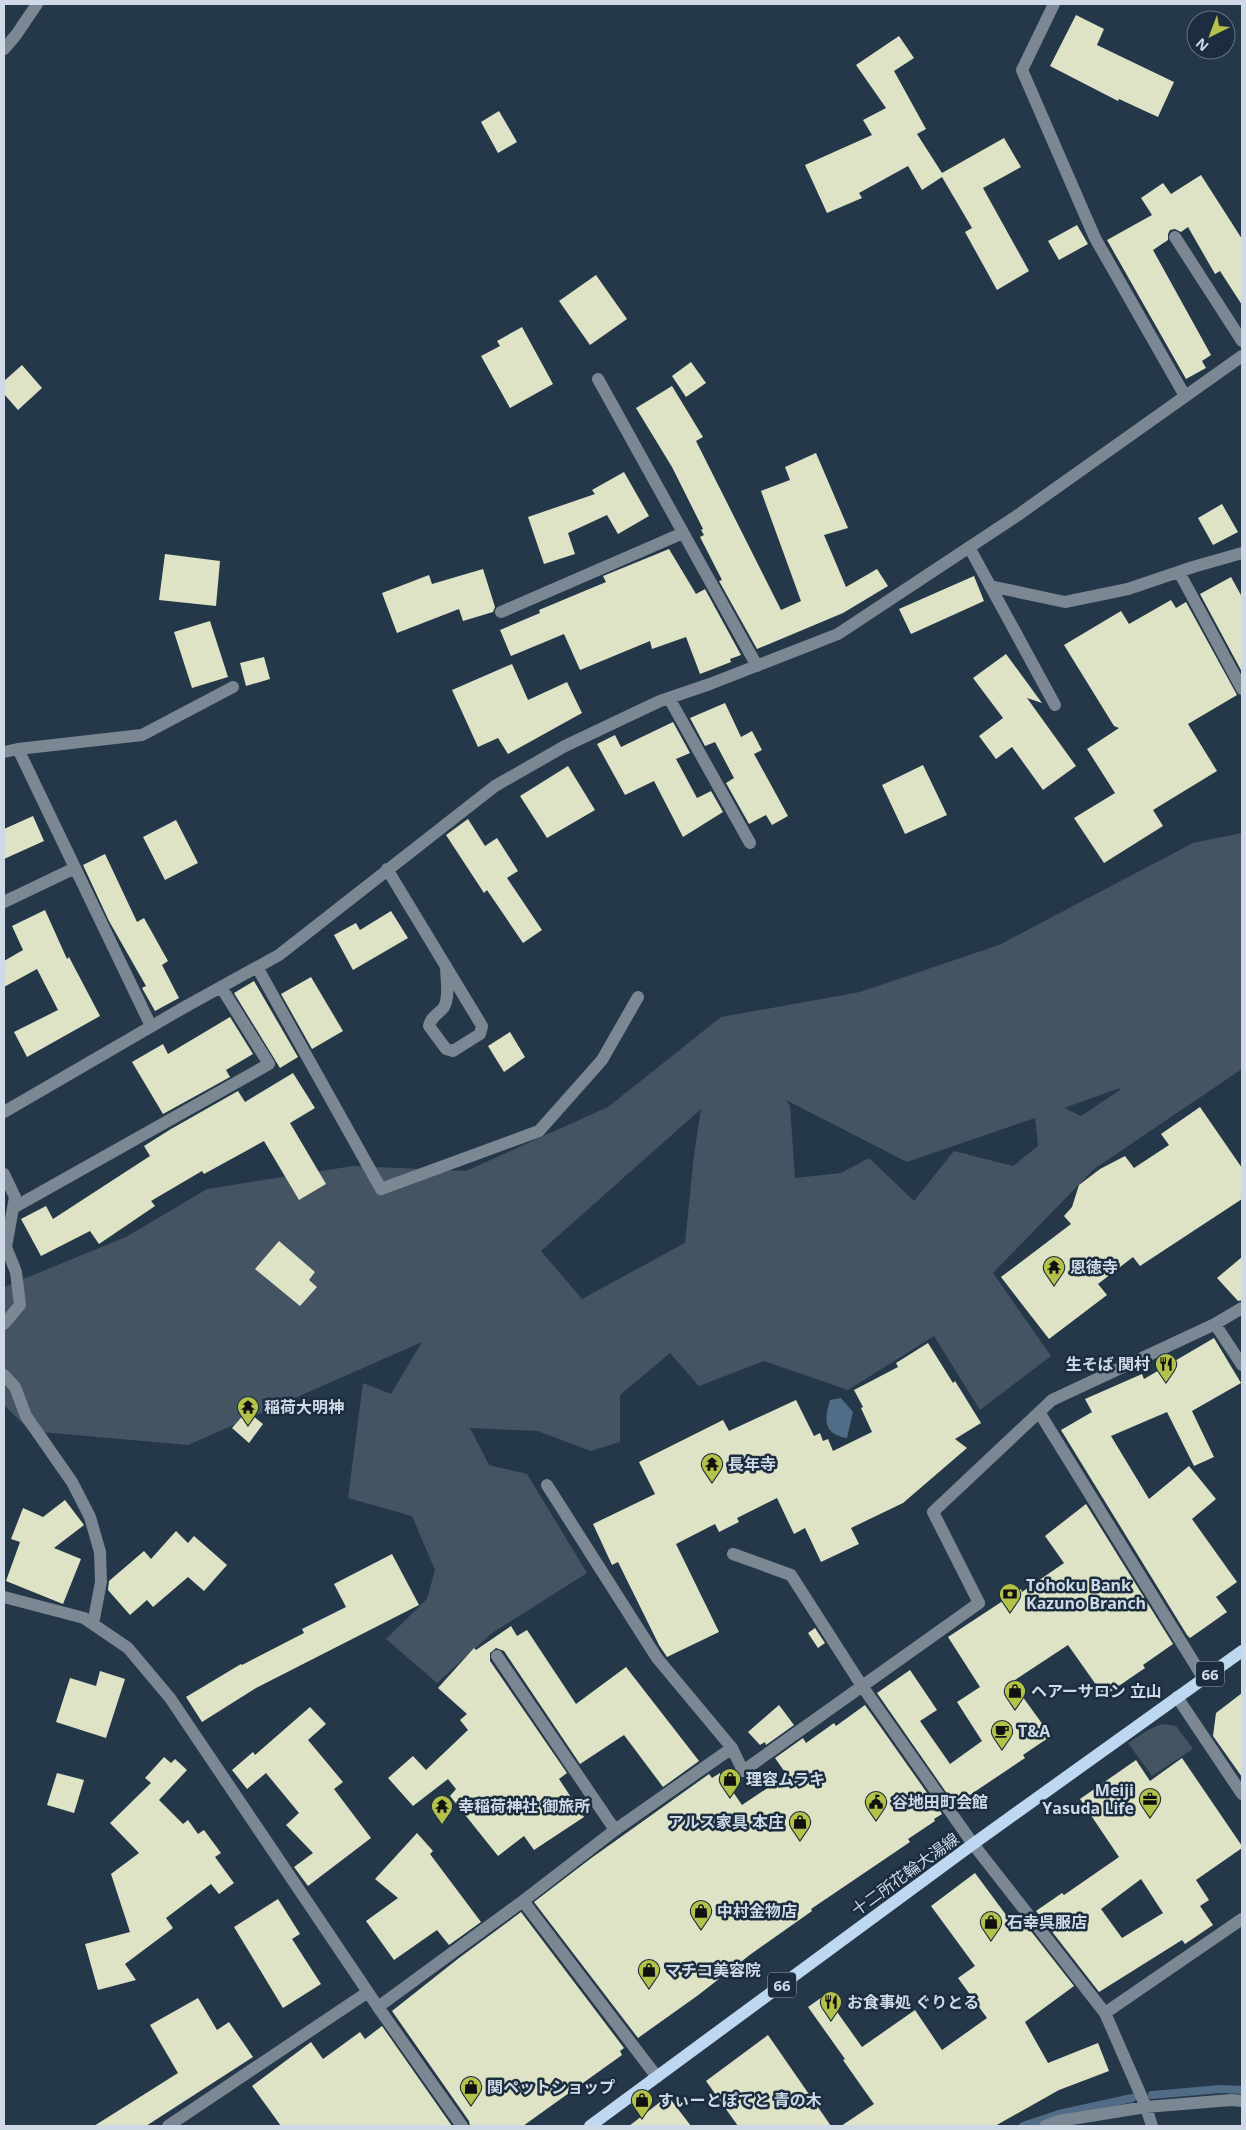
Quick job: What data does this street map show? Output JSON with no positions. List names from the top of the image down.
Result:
{
  "streets": {
    "main road": ["66", "十二所花輪大湯線"]
  },
  "places": {
    "temple": [
      "恩徳寺",
      "稲荷大明神",
      "長年寺",
      "幸稲荷神社 御旅所"
    ],
    "restaurant": ["生そば 関村", "お食事処 ぐりとる"],
    "bank": ["Tohoku Bank Kazuno Branch"],
    "shop": [
      "ヘアーサロン 立山",
      "理容ムラキ",
      "アルス家具 本庄",
      "中村金物店",
      "石幸呉服店",
      "マチコ美容院",
      "関ペットショップ",
      "すぃーとぽてと 青の木"
    ],
    "cafe": ["T&A"],
    "office": ["Meiji Yasuda Life"],
    "public building": ["谷地田町会館"]
  },
  "north": "bottom left"
}
